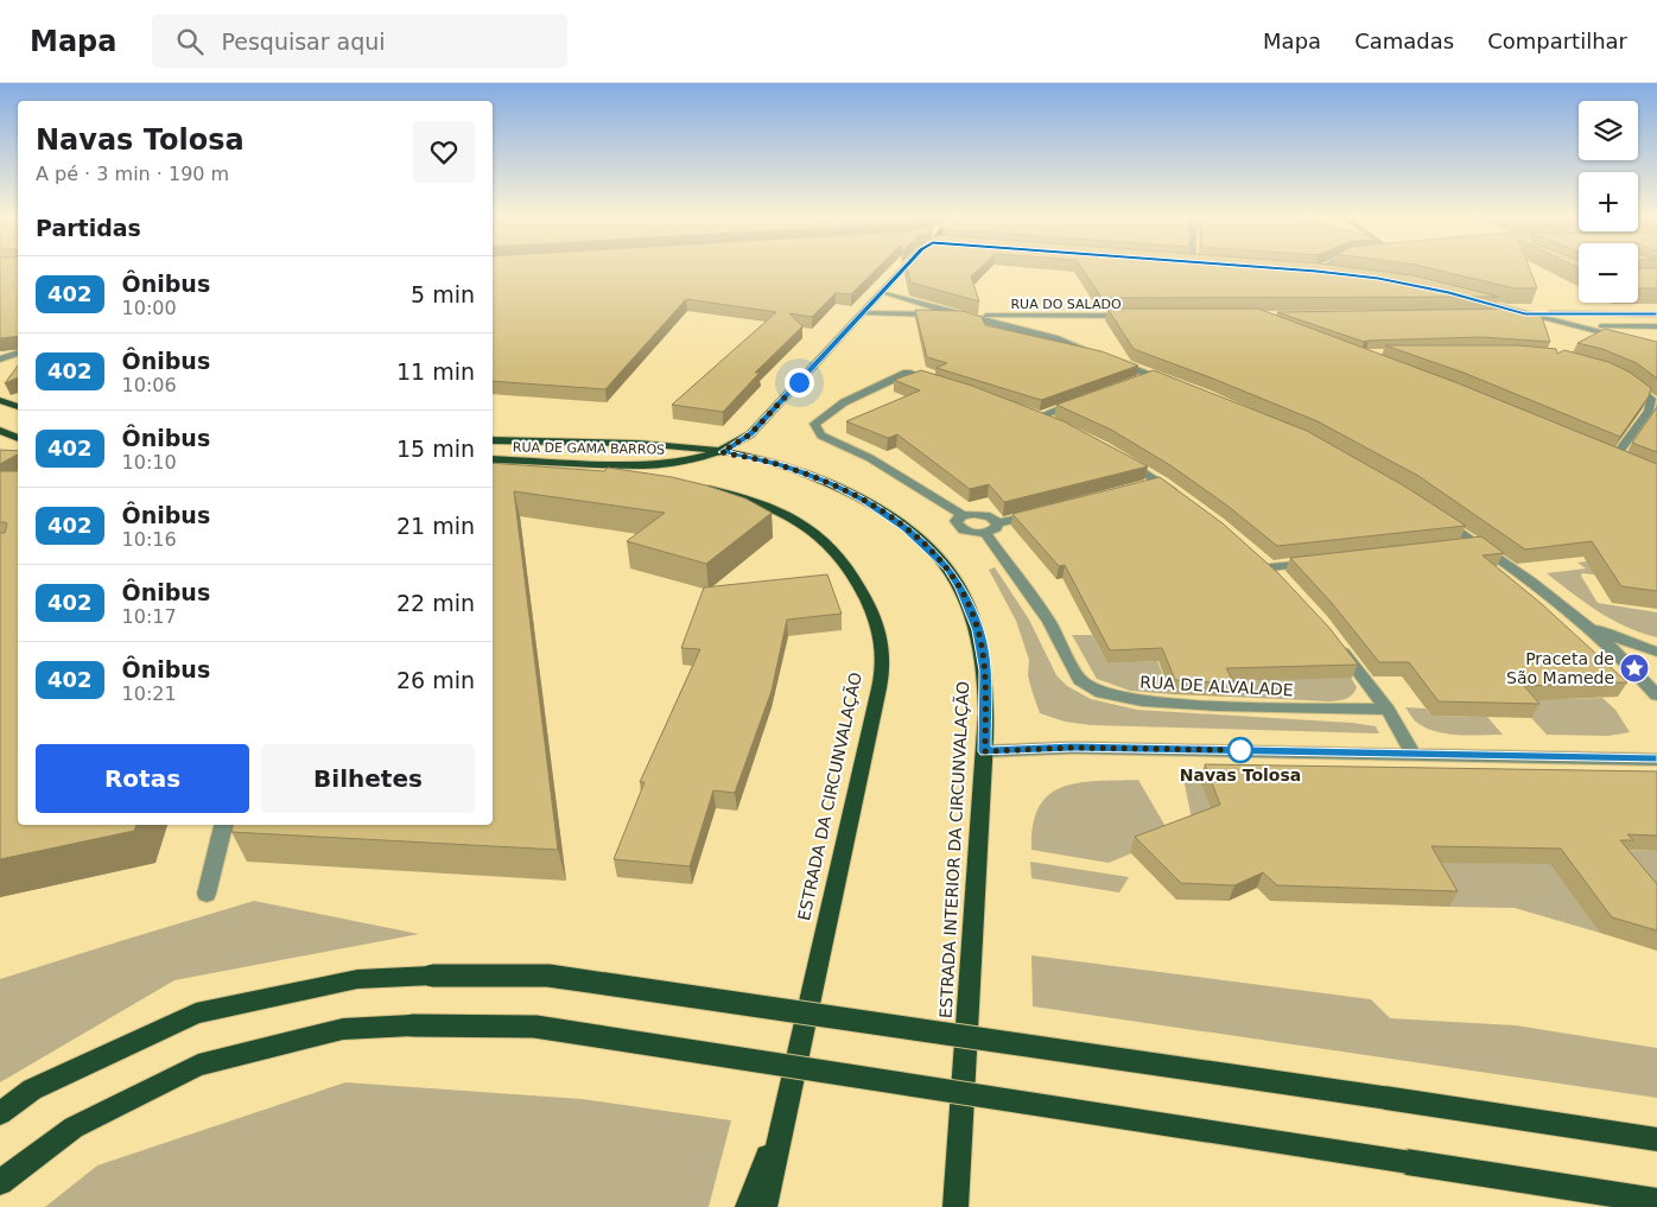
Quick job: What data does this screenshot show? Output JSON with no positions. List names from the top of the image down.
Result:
{
  "streets": {
    "main road": ["RUA DE GAMA BARROS", "ESTRADA DA CIRCUNVALAÇÃO", "ESTRADA INTERIOR DA CIRCUNVALAÇÃO"],
    "street": ["RUA DO SALADO", "RUA DE ALVALADE"]
  },
  "crossings": [
    ["RUA DO SALADO", "RUA DE GAMA BARROS"],
    ["RUA DE GAMA BARROS", "ESTRADA INTERIOR DA CIRCUNVALAÇÃO"]
  ],
  "places": {
    "place": ["Praceta de São Mamede"],
    "other": ["Navas Tolosa"]
  },
  "lines": ["bus line 402"],
  "page": {
    "header": "Mapa",
    "search": "Pesquisar aqui",
    "nav": ["Mapa", "Camadas", "Compartilhar"],
    "map_buttons": ["+", "−"],
    "heading": [
      ["Navas Tolosa", "A pé · 3 min · 190 m"],
      "Partidas"
    ],
    "list": [
      {
        "mark": "402",
        "name": "Ônibus",
        "note": "10:00",
        "value": "5 min"
      },
      {
        "mark": "402",
        "name": "Ônibus",
        "note": "10:06",
        "value": "11 min"
      },
      {
        "mark": "402",
        "name": "Ônibus",
        "note": "10:10",
        "value": "15 min"
      },
      {
        "mark": "402",
        "name": "Ônibus",
        "note": "10:16",
        "value": "21 min"
      },
      {
        "mark": "402",
        "name": "Ônibus",
        "note": "10:17",
        "value": "22 min"
      },
      {
        "mark": "402",
        "name": "Ônibus",
        "note": "10:21",
        "value": "26 min"
      }
    ],
    "buttons": ["Rotas", "Bilhetes"]
  }
}
